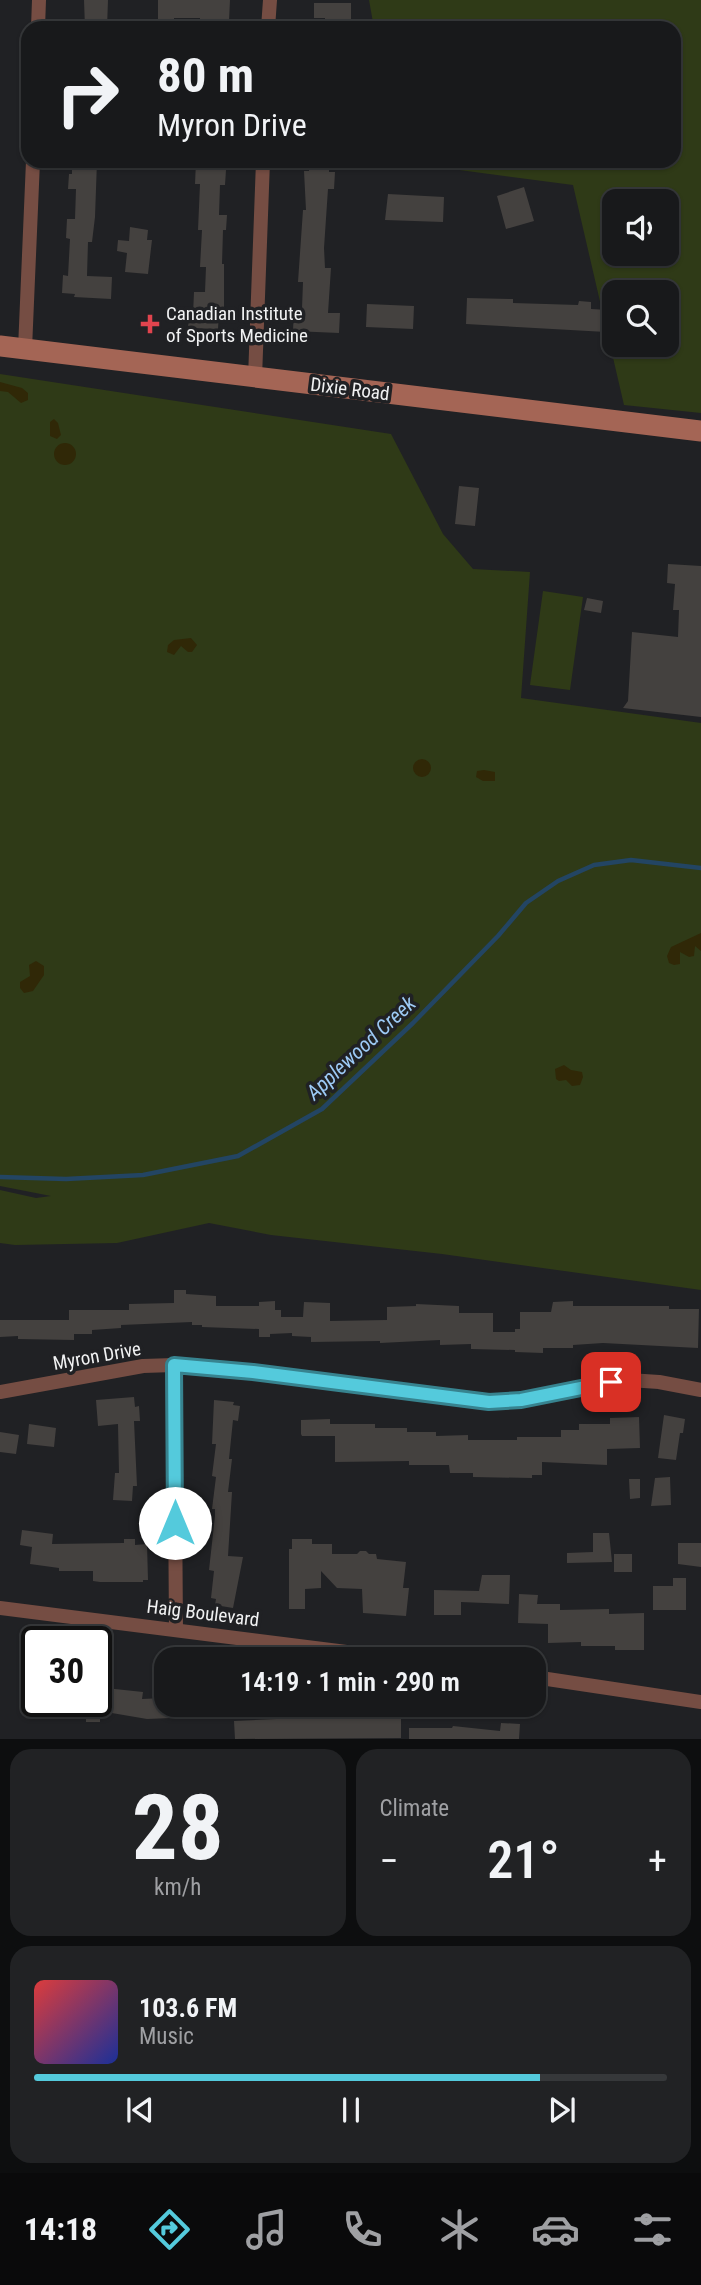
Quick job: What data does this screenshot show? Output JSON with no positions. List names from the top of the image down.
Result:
{
  "streets": {
    "main road": ["Dixie Road"],
    "street": ["Myron Drive", "Haig Boulevard"]
  },
  "water": ["Applewood Creek"],
  "places": {
    "health": ["Canadian Institute of Sports Medicine"]
  },
  "page": {
    "turn": ["80 m", "Myron Drive"],
    "limit": "30",
    "trip": "14:19 · 1 min · 290 m",
    "tile": [
      ["28", "km/h"],
      "Climate"
    ],
    "heat": ["−", "21°", "+"],
    "song": ["103.6 FM", "Music"],
    "tabs": "14:18"
  }
}
